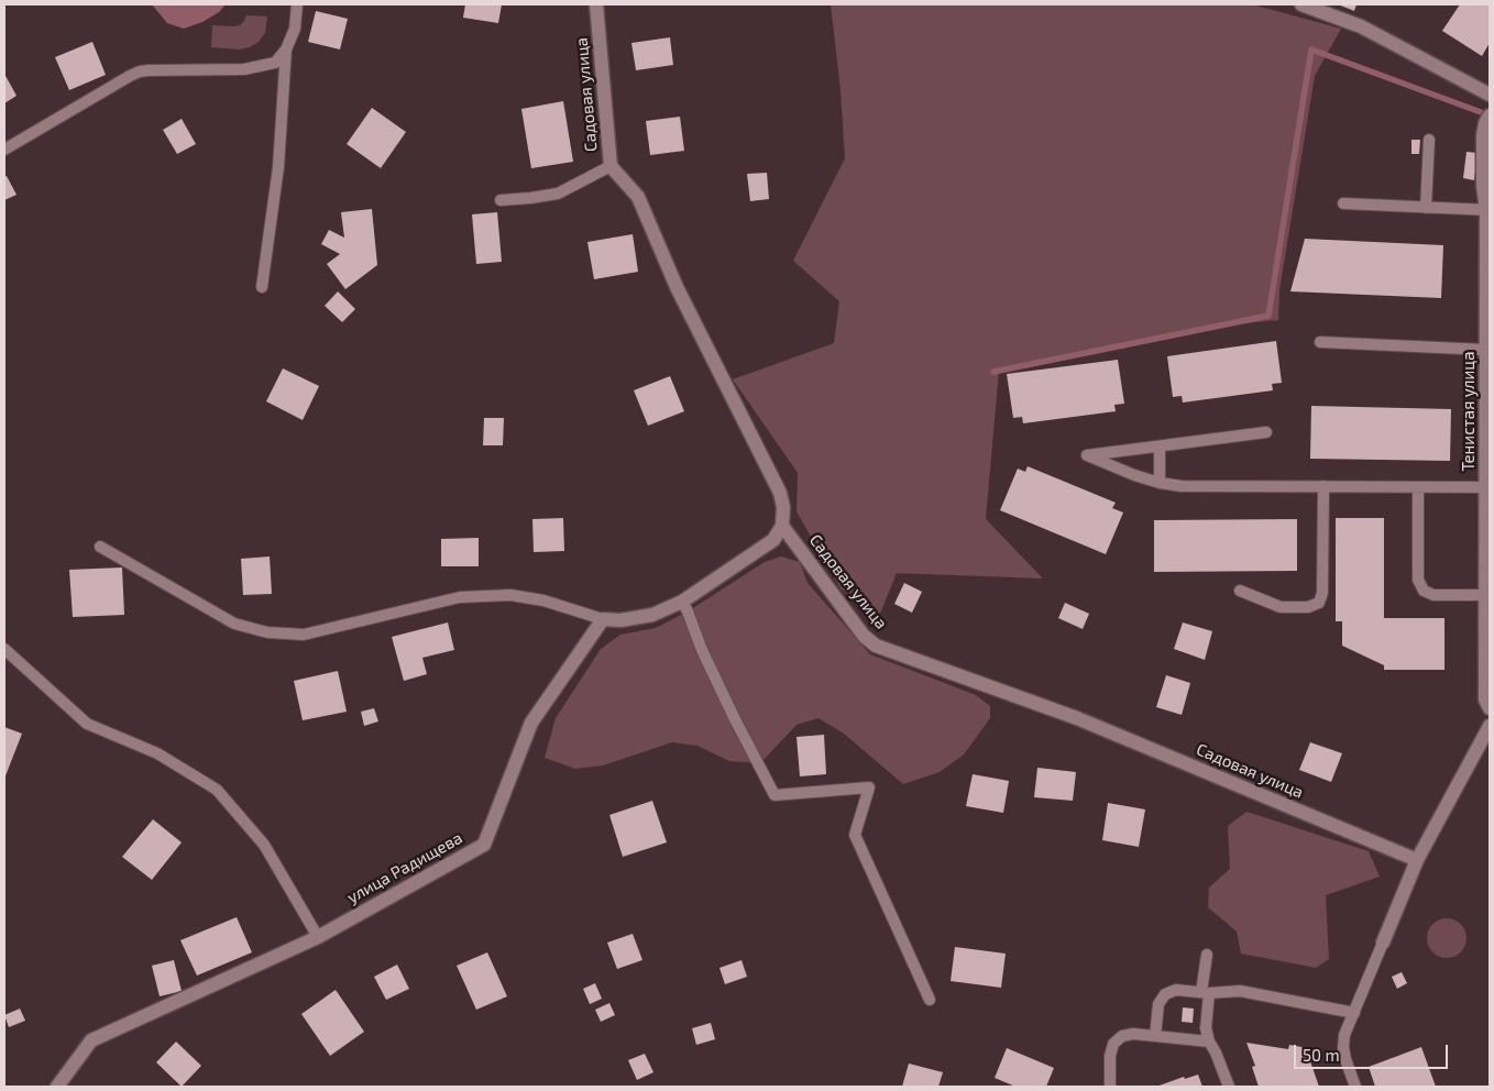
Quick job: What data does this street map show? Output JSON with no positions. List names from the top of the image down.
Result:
{
  "streets": {
    "street": ["Садовая улица", "Тенистая улица", "улица Радищева"]
  },
  "scale_bar": "50 m"
}
